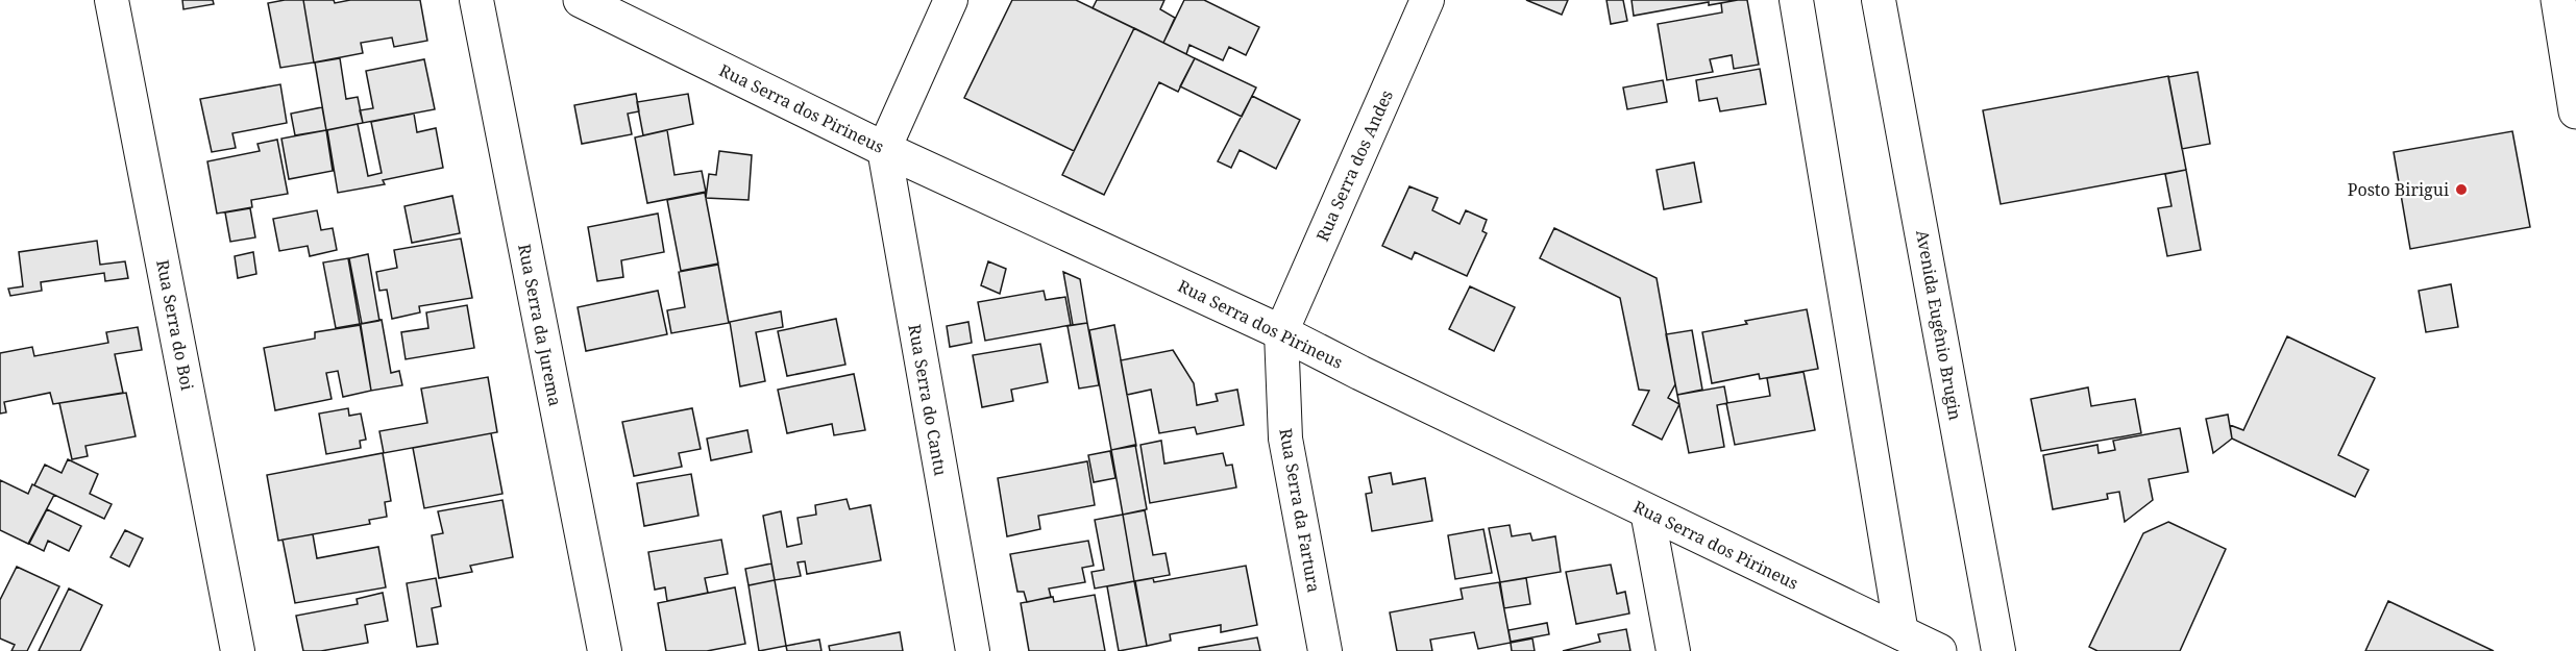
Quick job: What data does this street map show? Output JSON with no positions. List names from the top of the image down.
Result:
{
  "streets": {
    "main road": ["Rua Serra dos Pirineus"],
    "street": [
      "Rua Serra dos Andes",
      "Rua Serra do Boi",
      "Rua Serra da Jurema",
      "Avenida Eugênio Brugin",
      "Rua Serra do Cantu",
      "Rua Serra da Fartura"
    ]
  },
  "crossings": [
    ["Rua Serra dos Pirineus", "Rua Serra dos Andes"],
    ["Rua Serra dos Pirineus", "Rua Serra do Cantu"],
    ["Rua Serra dos Pirineus", "Rua Serra da Fartura"],
    ["Rua Serra dos Andes", "Rua Serra da Fartura"]
  ],
  "places": ["Posto Birigui"]
}
